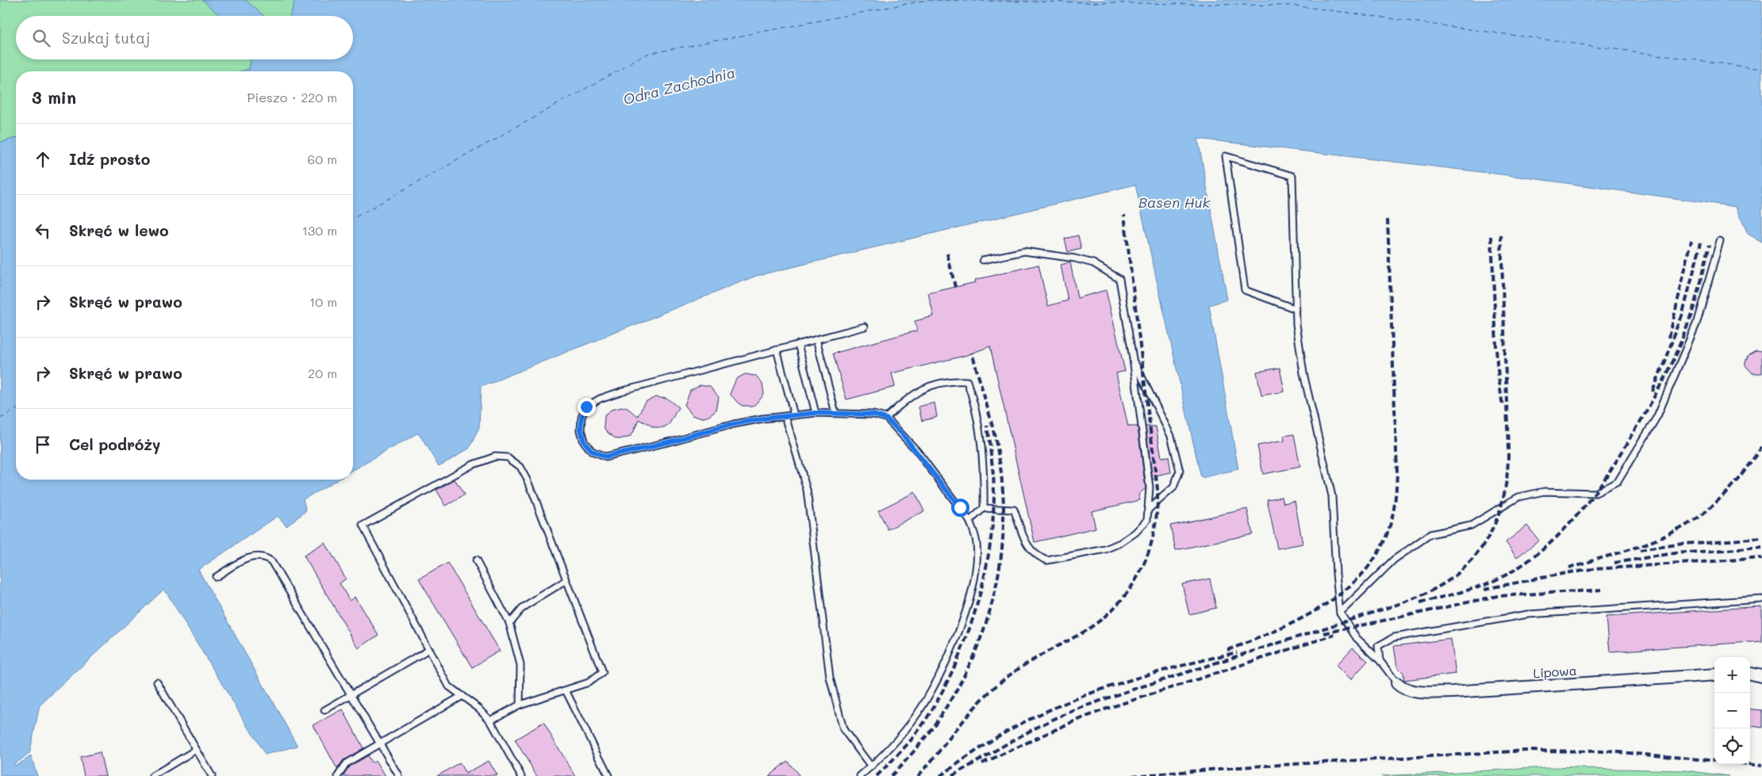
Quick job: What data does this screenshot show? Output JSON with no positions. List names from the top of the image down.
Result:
{
  "streets": {
    "street": ["Lipowa"]
  },
  "water": ["Odra Zachodnia", "Basen Huk"],
  "page": {
    "search": "Szukaj tutaj",
    "heading": ["3 min", "Pieszo · 220 m"],
    "list": [
      ["Idź prosto", "60 m"],
      ["Skręć w lewo", "130 m"],
      ["Skręć w prawo", "10 m"],
      ["Skręć w prawo", "20 m"],
      "Cel podróży"
    ],
    "map_buttons": ["+", "−"]
  }
}
